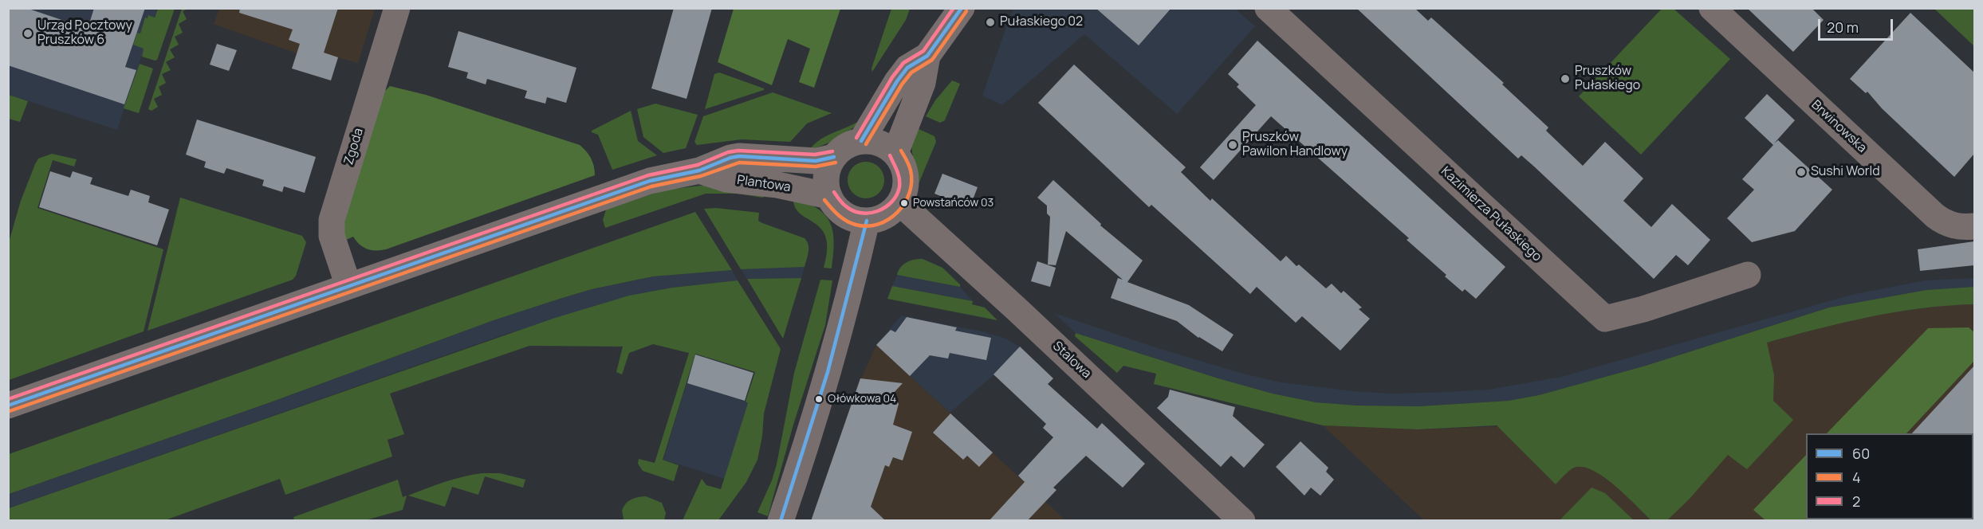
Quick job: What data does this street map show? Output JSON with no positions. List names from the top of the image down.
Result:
{
  "streets": {
    "street": [
      "Brwinowska",
      "Zgoda",
      "Plantowa",
      "Kazimierza Pułaskiego",
      "Stalowa"
    ]
  },
  "crossings": [
    ["Zgoda", "Plantowa"],
    ["Plantowa", "Stalowa"]
  ],
  "places": [
    "Pułaskiego 02",
    "Urząd Pocztowy Pruszków 6",
    "Pruszków Pułaskiego",
    "Pruszków Pawilon Handlowy",
    "Sushi World",
    "Powstańców 03",
    "Ołówkowa 04"
  ],
  "lines": ["transit line 60", "transit line 2", "transit line 4"],
  "legend": ["60", "4", "2"],
  "scale_bar": "20 m"
}
